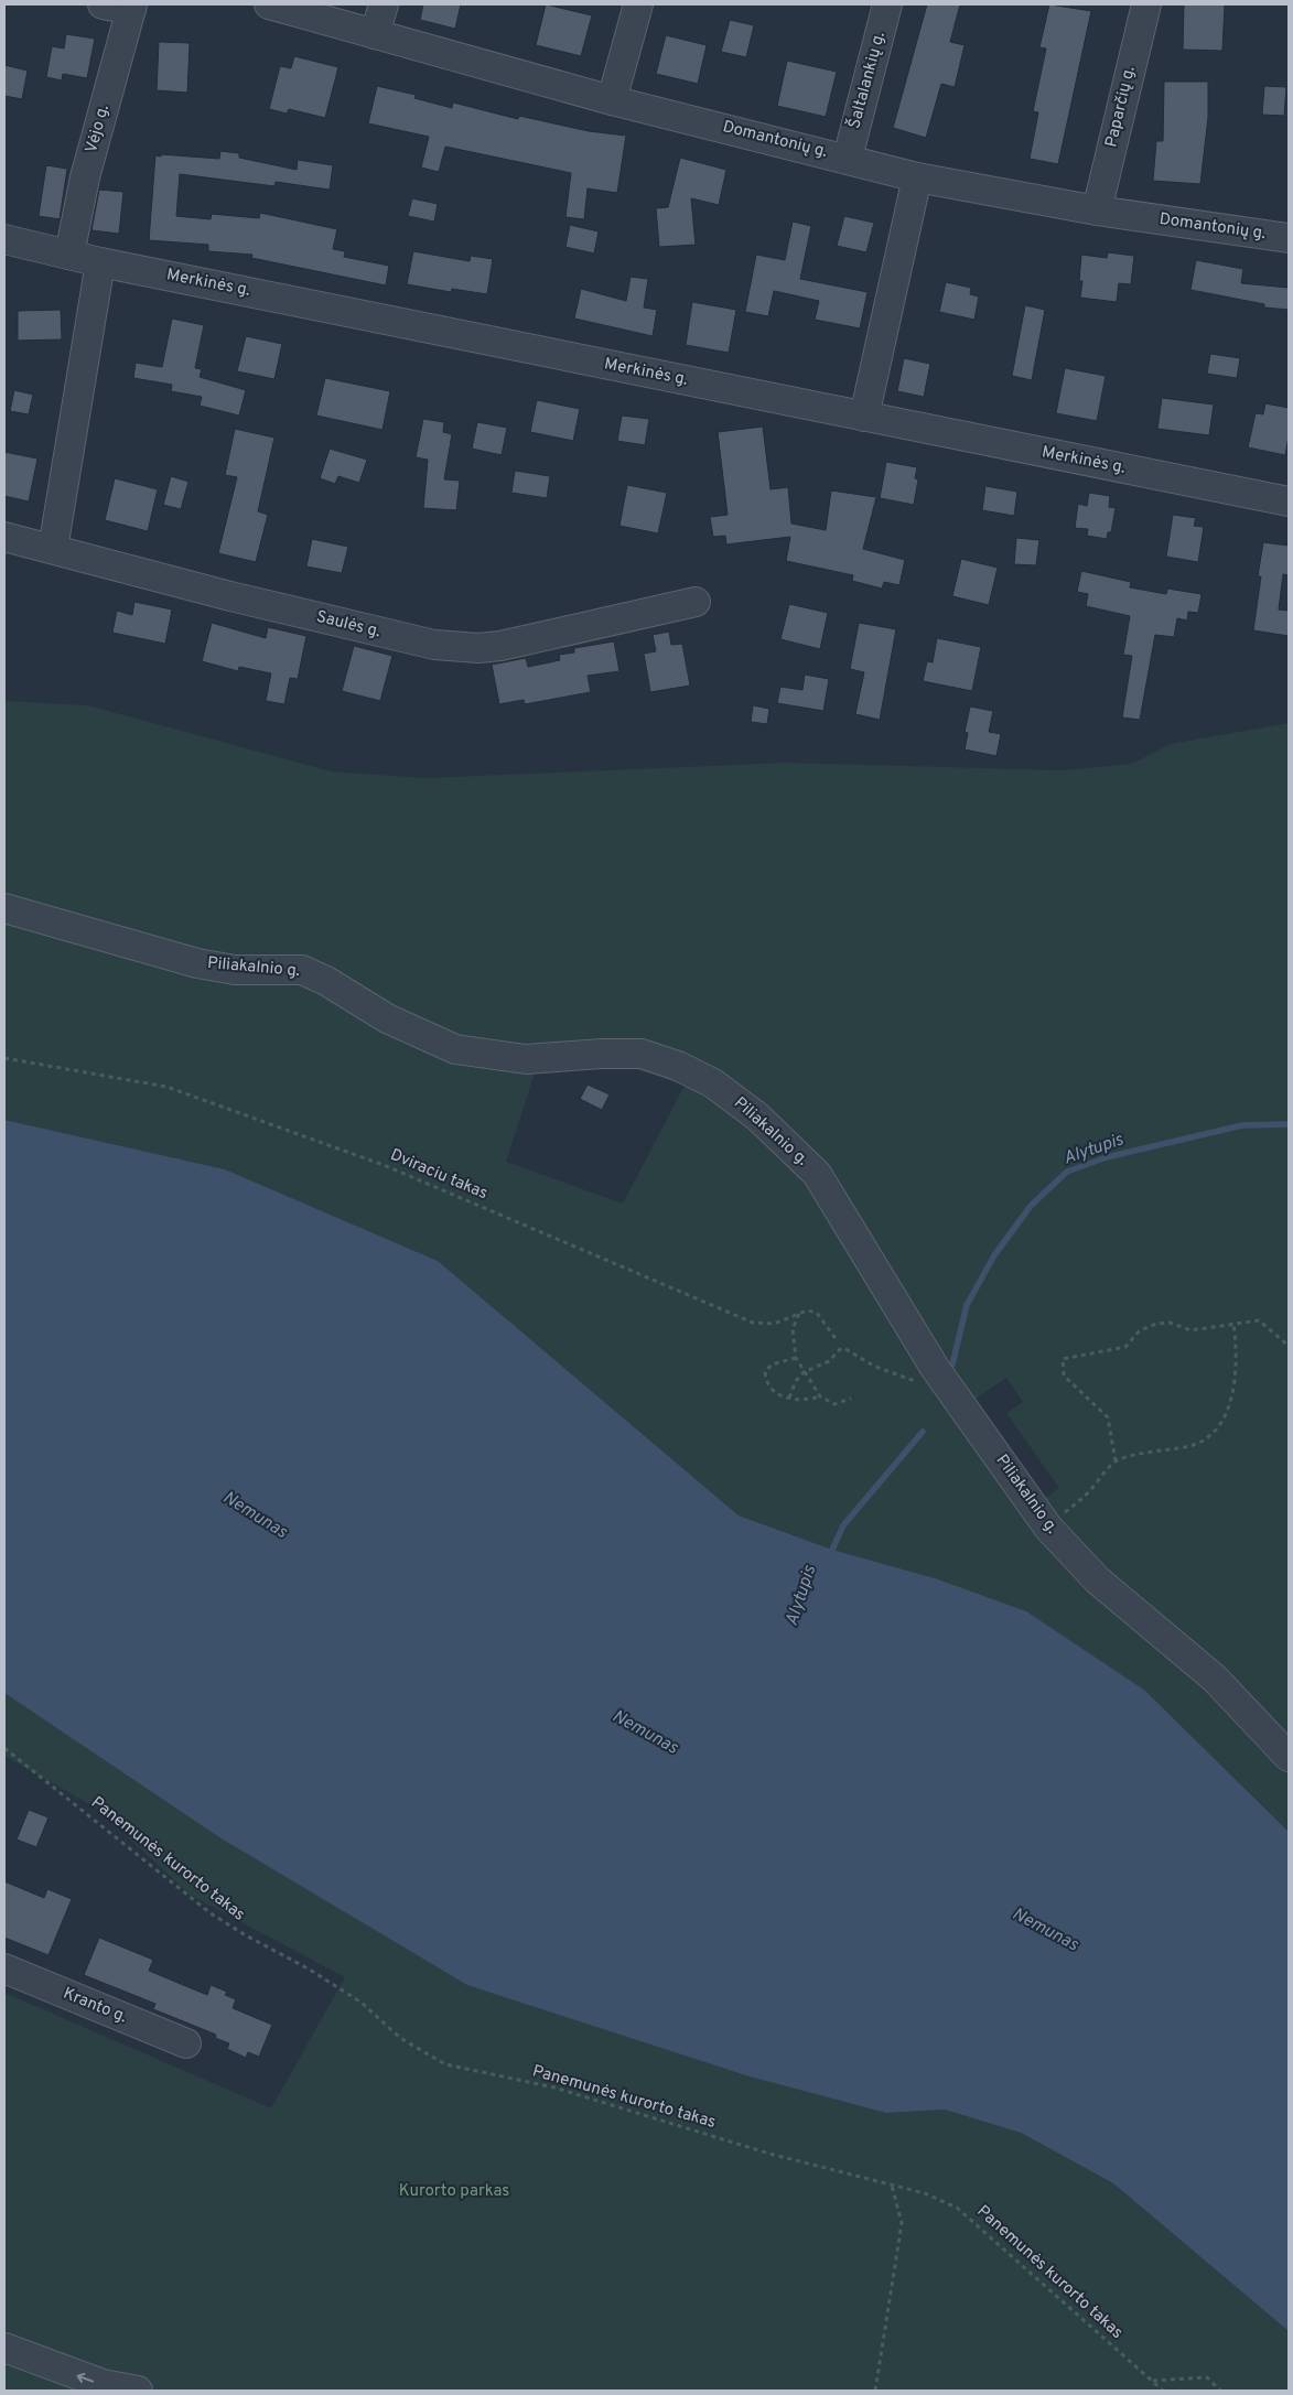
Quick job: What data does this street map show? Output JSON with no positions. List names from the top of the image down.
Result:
{
  "streets": {
    "street": [
      "Šaltalankių g.",
      "Paparčių g.",
      "Vėjo g.",
      "Domantonių g.",
      "Merkinės g.",
      "Saulės g.",
      "Piliakalnio g.",
      "Kranto g."
    ],
    "path": ["Dviraciu takas", "Panemunės kurorto takas"]
  },
  "crossings": [
    ["Šaltalankių g.", "Domantonių g."],
    ["Paparčių g.", "Domantonių g."],
    ["Vėjo g.", "Merkinės g."]
  ],
  "water": ["Alytupis", "Nemunas"],
  "parks": ["Kurorto parkas"]
}
